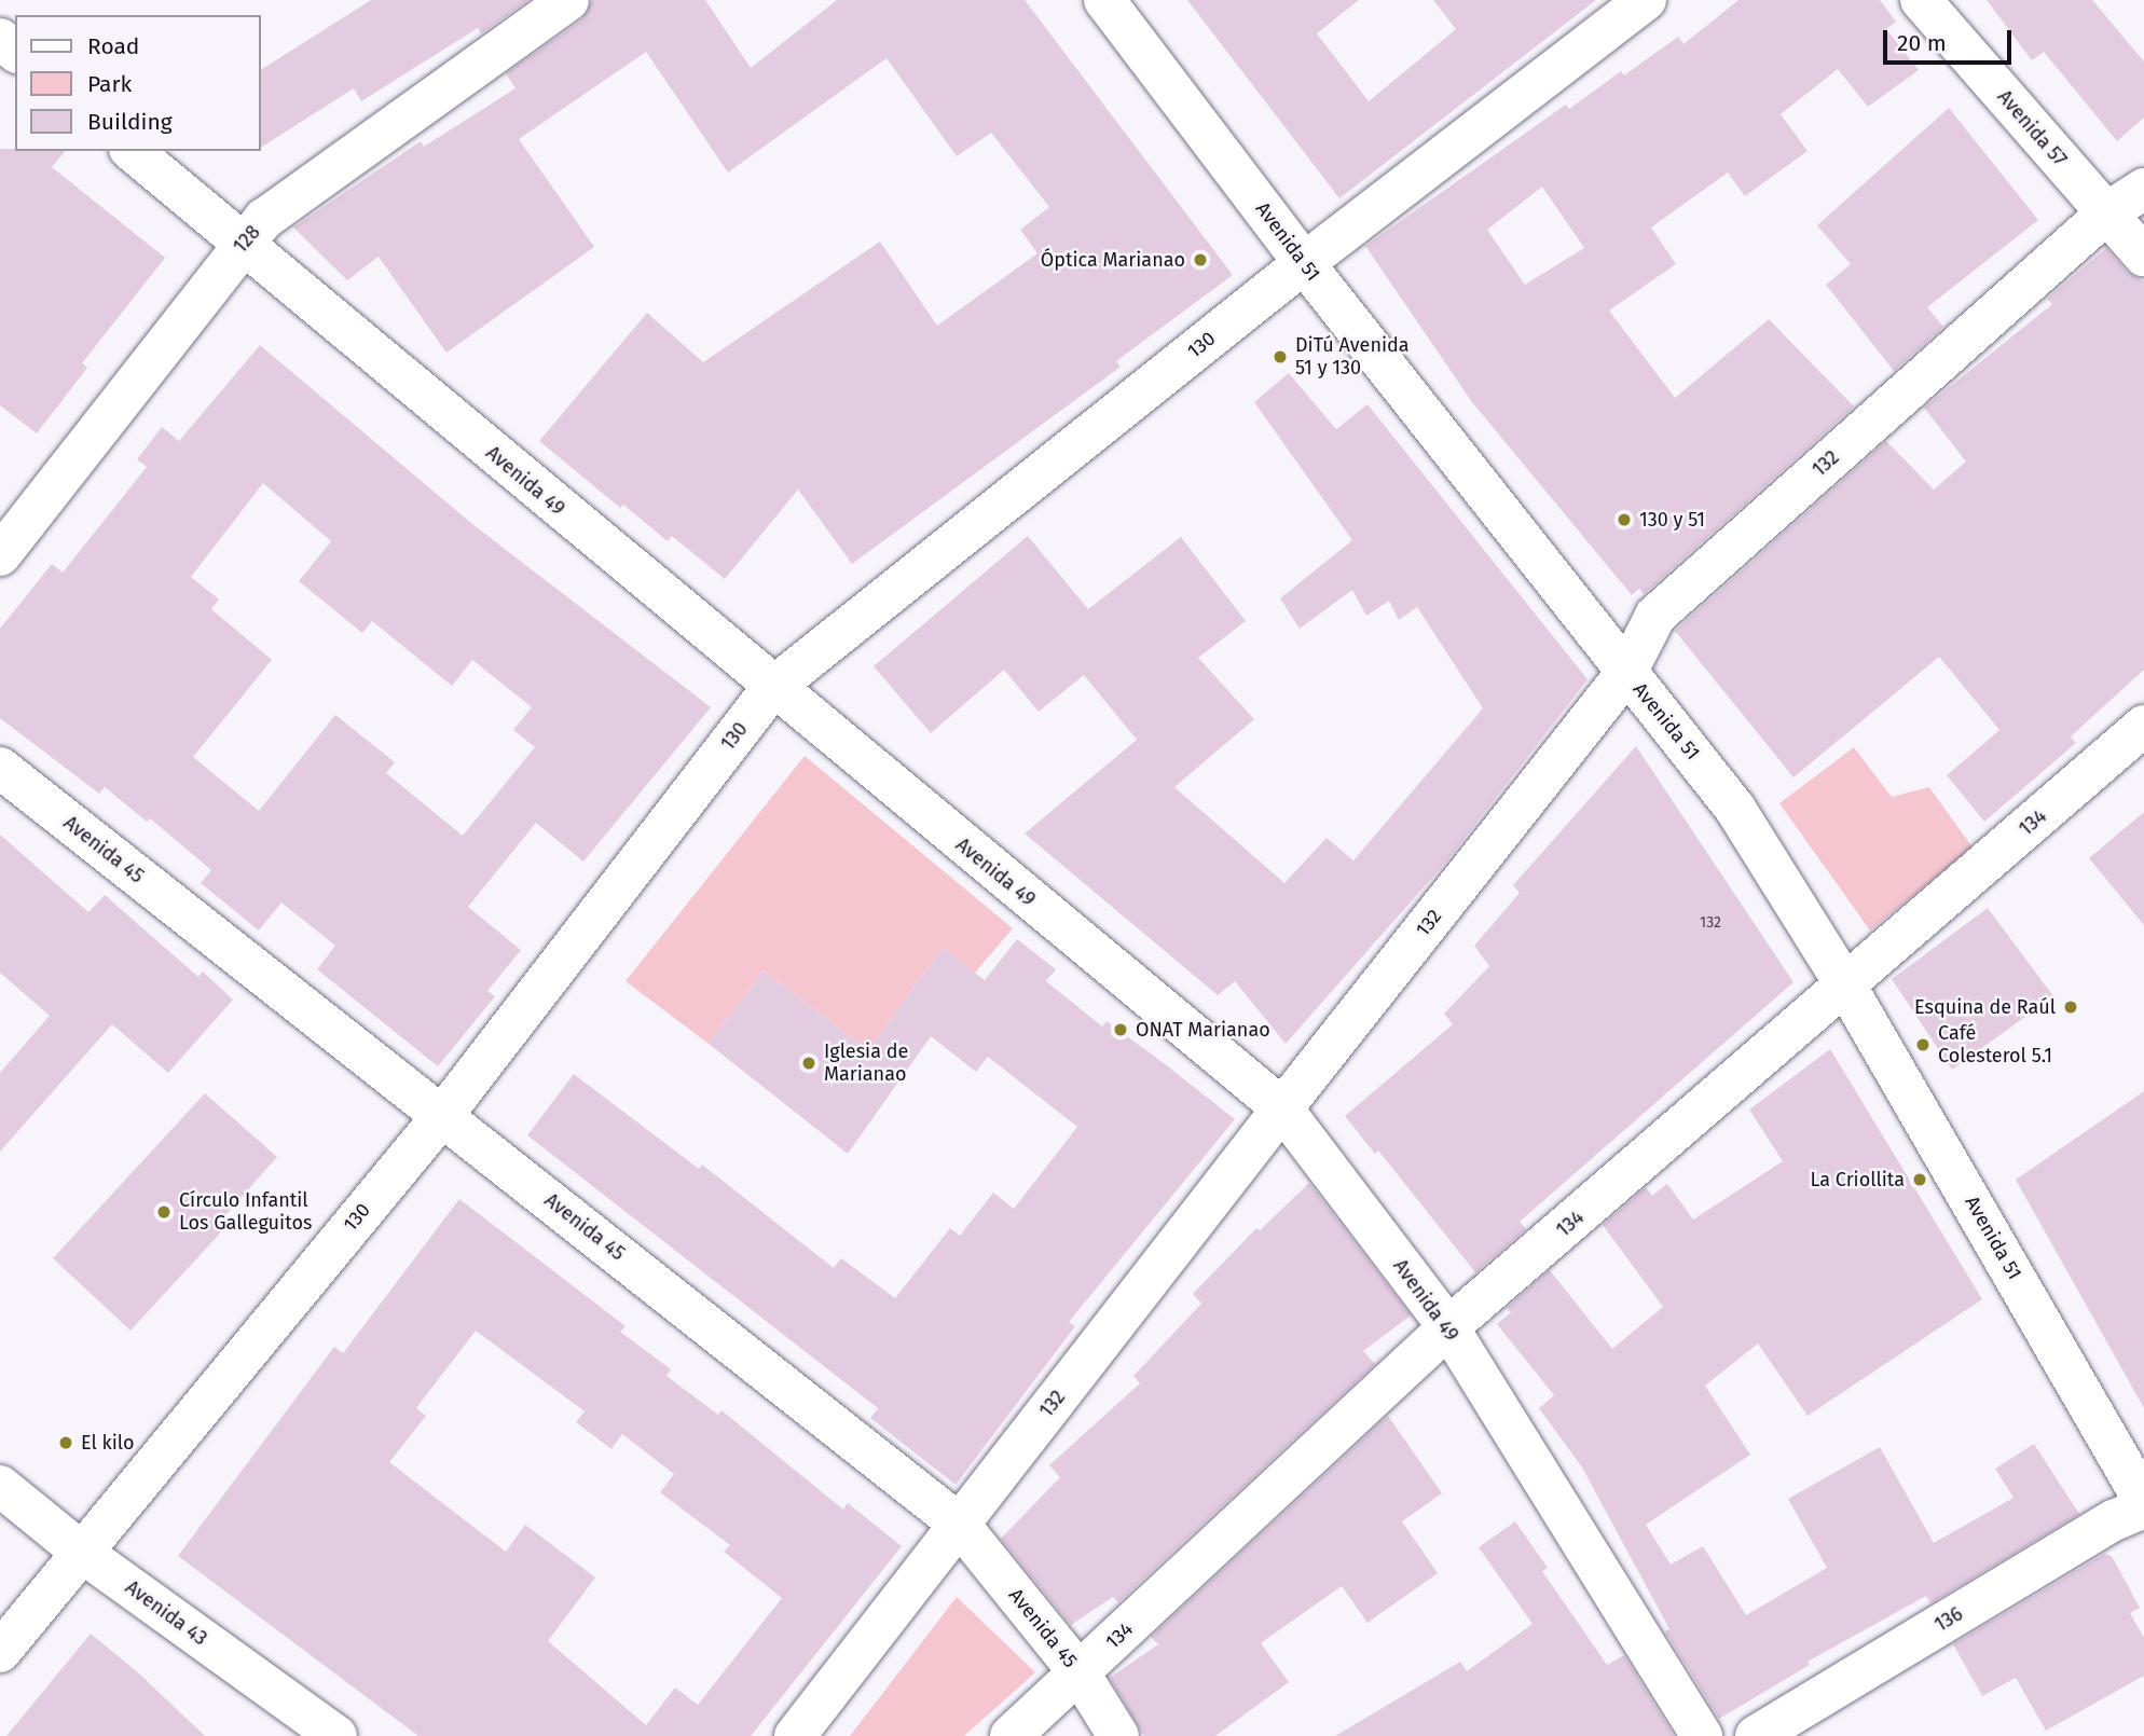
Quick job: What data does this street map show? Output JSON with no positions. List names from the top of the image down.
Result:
{
  "streets": {
    "street": [
      "Avenida 57",
      "128",
      "Avenida 51",
      "130",
      "132",
      "Avenida 49",
      "134",
      "Avenida 45",
      "Avenida 43",
      "136"
    ]
  },
  "crossings": [
    ["Avenida 57", "132"],
    ["128", "Avenida 49"],
    ["Avenida 51", "130"],
    ["Avenida 51", "132"],
    ["Avenida 51", "134"],
    ["130", "Avenida 49"],
    ["130", "Avenida 45"],
    ["130", "Avenida 43"],
    ["132", "Avenida 49"],
    ["132", "Avenida 45"],
    ["Avenida 49", "134"],
    ["134", "Avenida 45"]
  ],
  "places": [
    "Óptica Marianao",
    "DiTú Avenida 51 y 130",
    "130 y 51",
    "Esquina de Raúl",
    "ONAT Marianao",
    "Café Colesterol 5.1",
    "Iglesia de Marianao",
    "La Criollita",
    "Círculo Infantil Los Galleguitos",
    "El kilo"
  ],
  "house_numbers": ["132"],
  "legend": ["Road", "Park", "Building"],
  "scale_bar": "20 m"
}
